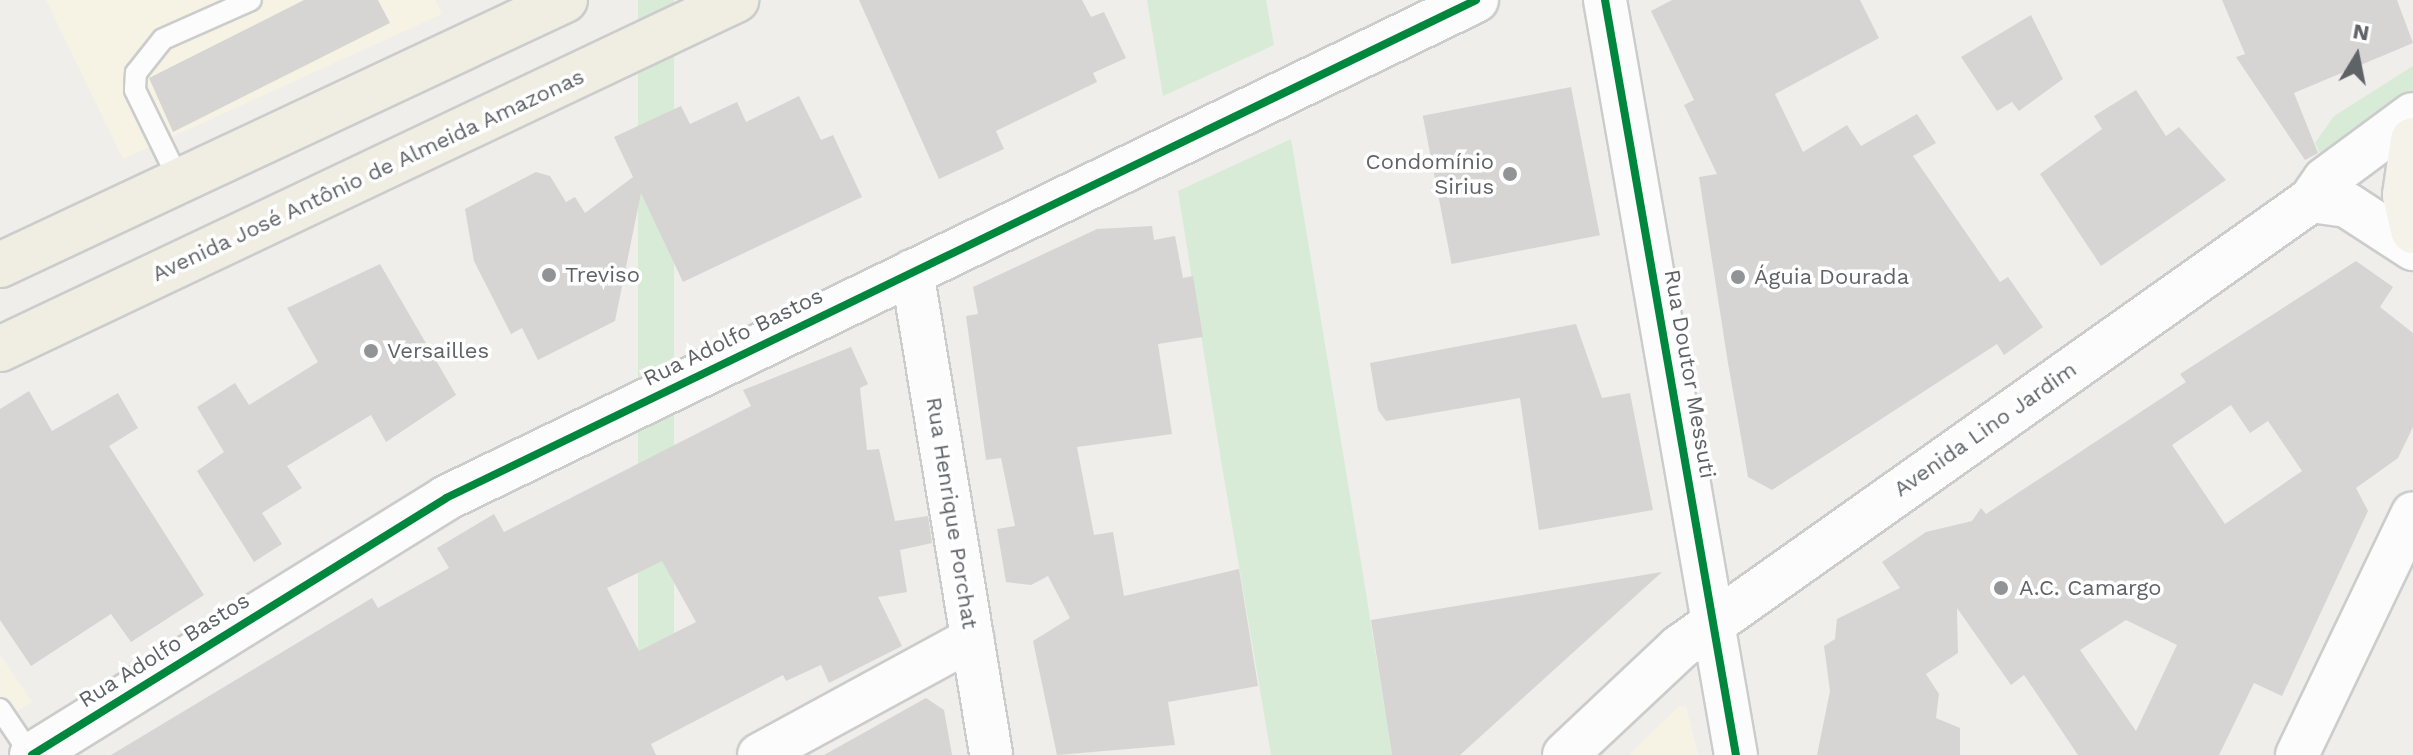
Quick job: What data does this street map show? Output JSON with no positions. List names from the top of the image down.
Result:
{
  "streets": {
    "highway": ["Avenida José Antônio de Almeida Amazonas"],
    "street": [
      "Rua Adolfo Bastos",
      "Rua Doutor Messuti",
      "Avenida Lino Jardim",
      "Rua Henrique Porchat"
    ]
  },
  "crossings": [
    ["Rua Adolfo Bastos", "Rua Henrique Porchat"],
    ["Rua Doutor Messuti", "Avenida Lino Jardim"]
  ],
  "places": [
    "Condomínio Sirius",
    "Treviso",
    "Águia Dourada",
    "Versailles",
    "A.C. Camargo"
  ],
  "north": "top"
}
